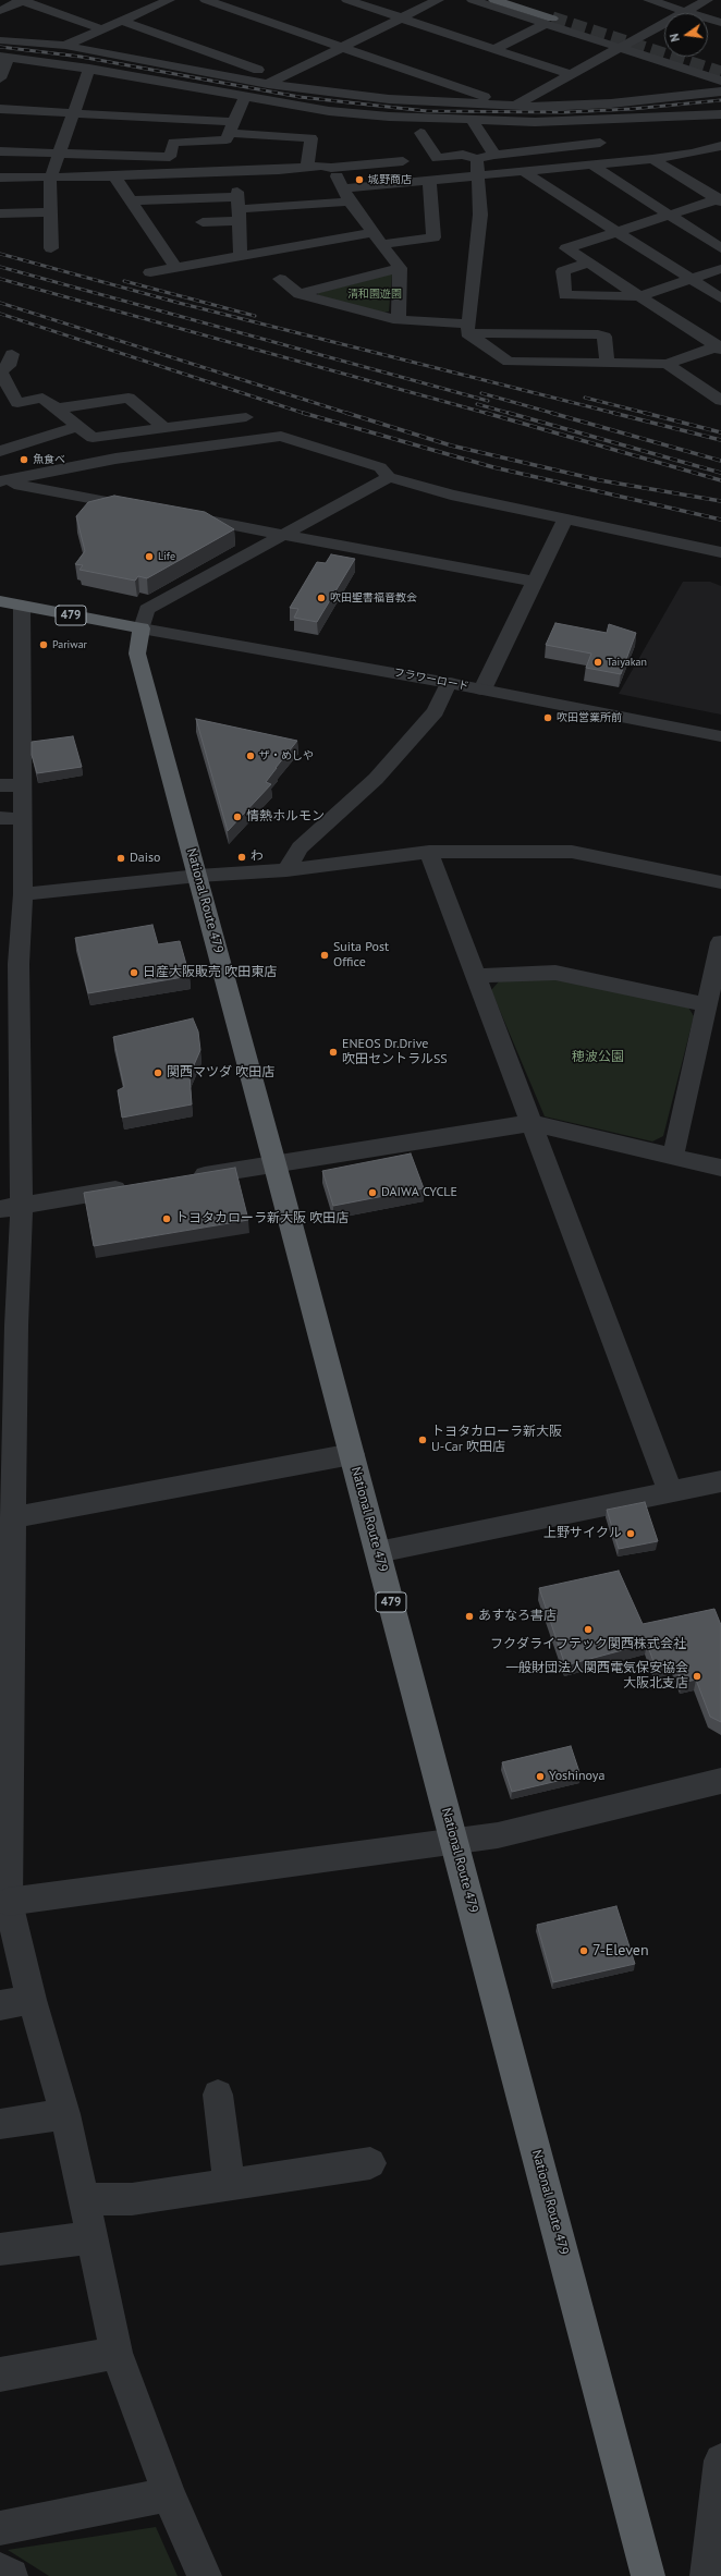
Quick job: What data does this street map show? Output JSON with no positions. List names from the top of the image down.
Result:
{
  "streets": {
    "highway": ["479", "National Route 479"],
    "street": ["フラワーロード"]
  },
  "crossings": [
    ["479", "フラワーロード"],
    ["479", "National Route 479"],
    ["フラワーロード", "National Route 479"]
  ],
  "parks": ["清和園遊園", "穂波公園"],
  "places": [
    "城野商店",
    "魚食べ",
    "Life",
    "吹田聖書福音教会",
    "Pariwar",
    "Taiyakan",
    "吹田営業所前",
    "ザ・めしや",
    "情熱ホルモン",
    "わ",
    "Daiso",
    "Suita Post Office",
    "日産大阪販売 吹田東店",
    "ENEOS Dr.Drive 吹田セントラルSS",
    "関西マツダ 吹田店",
    "DAIWA CYCLE",
    "トヨタカローラ新大阪 吹田店",
    "トヨタカローラ新大阪 U-Car 吹田店",
    "上野サイクル",
    "あすなろ書店",
    "フクダライフテック関西株式会社",
    "一般財団法人関西電気保安協会 大阪北支店",
    "Yoshinoya",
    "7-Eleven"
  ],
  "north": "left"
}
